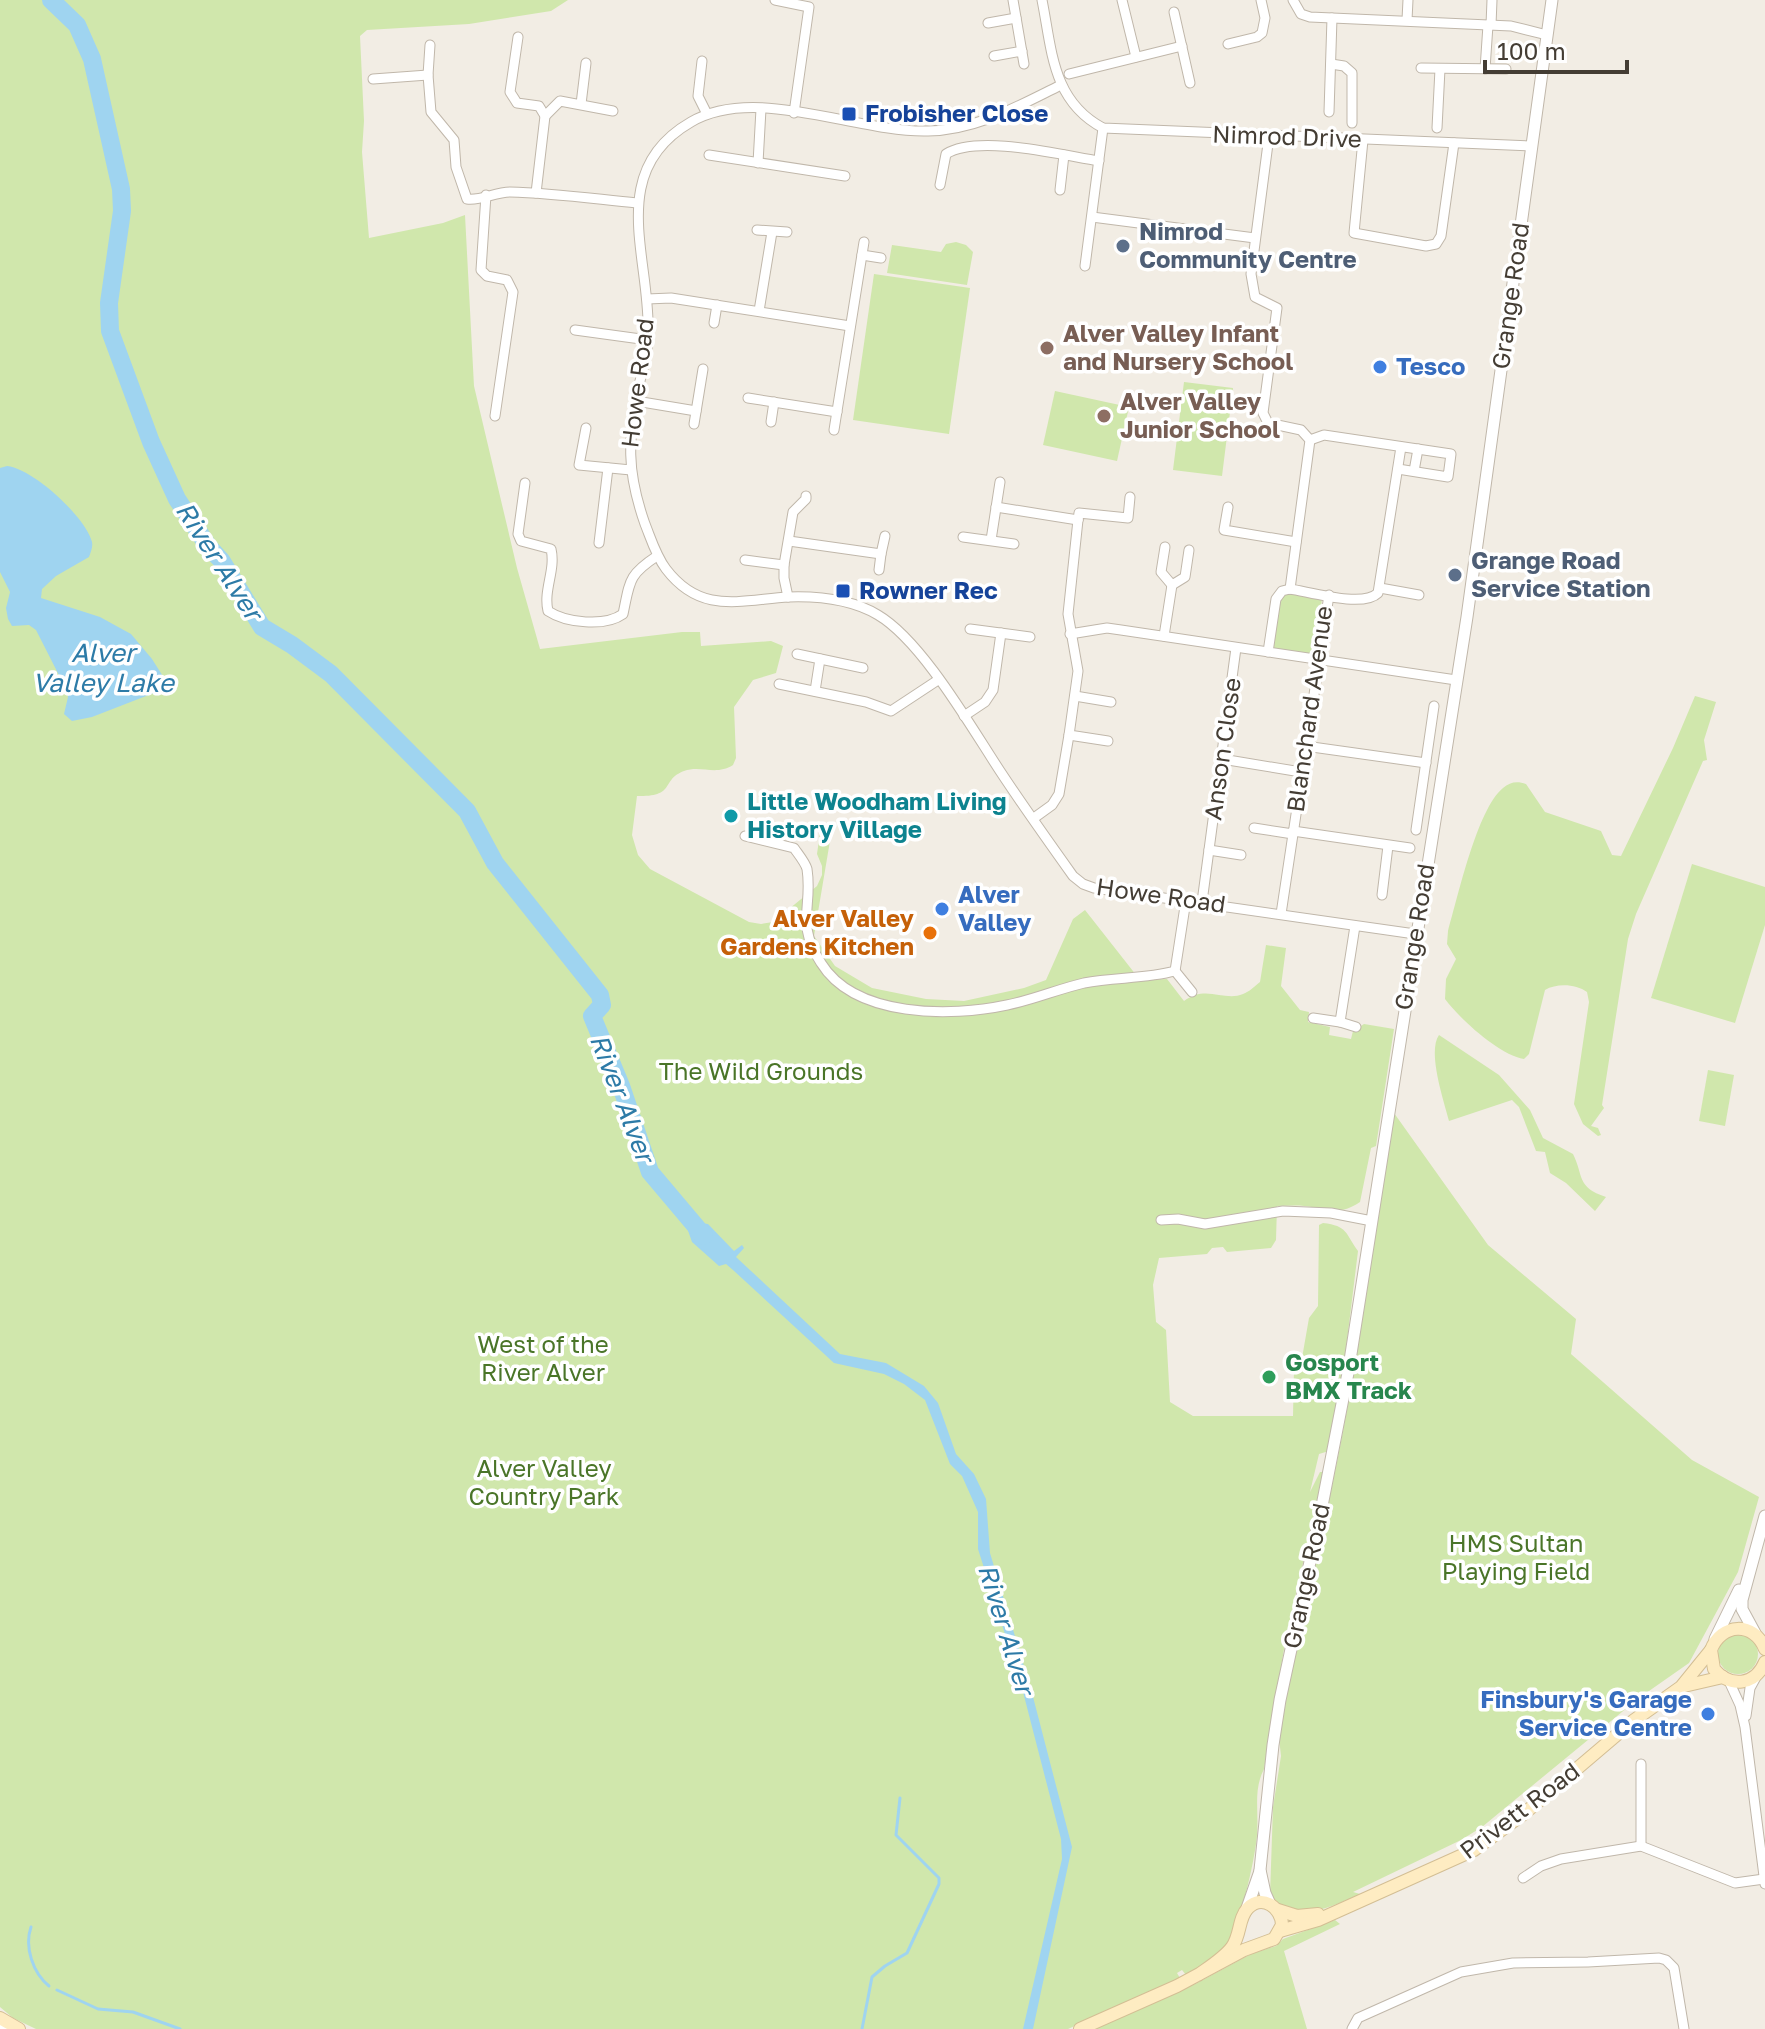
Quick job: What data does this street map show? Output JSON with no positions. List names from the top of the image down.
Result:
{
  "streets": {
    "main road": ["Privett Road"],
    "street": [
      "Nimrod Drive",
      "Grange Road",
      "Howe Road",
      "Blanchard Avenue",
      "Anson Close"
    ]
  },
  "crossings": [
    ["Nimrod Drive", "Grange Road"],
    ["Grange Road", "Howe Road"],
    ["Grange Road", "Privett Road"],
    ["Howe Road", "Blanchard Avenue"],
    ["Howe Road", "Anson Close"]
  ],
  "water": ["River Alver", "Alver Valley Lake"],
  "parks": [
    "The Wild Grounds",
    "West of the River Alver",
    "Alver Valley Country Park",
    "HMS Sultan Playing Field"
  ],
  "places": {
    "transit": ["Frobisher Close", "Rowner Rec"],
    "other": [
      "Nimrod Community Centre",
      "Alver Valley Infant and Nursery School",
      "Tesco",
      "Alver Valley Junior School",
      "Grange Road Service Station",
      "Little Woodham Living History Village",
      "Alver Valley",
      "Alver Valley Gardens Kitchen",
      "Gosport BMX Track",
      "Finsbury's Garage Service Centre"
    ]
  },
  "scale_bar": "100 m"
}
